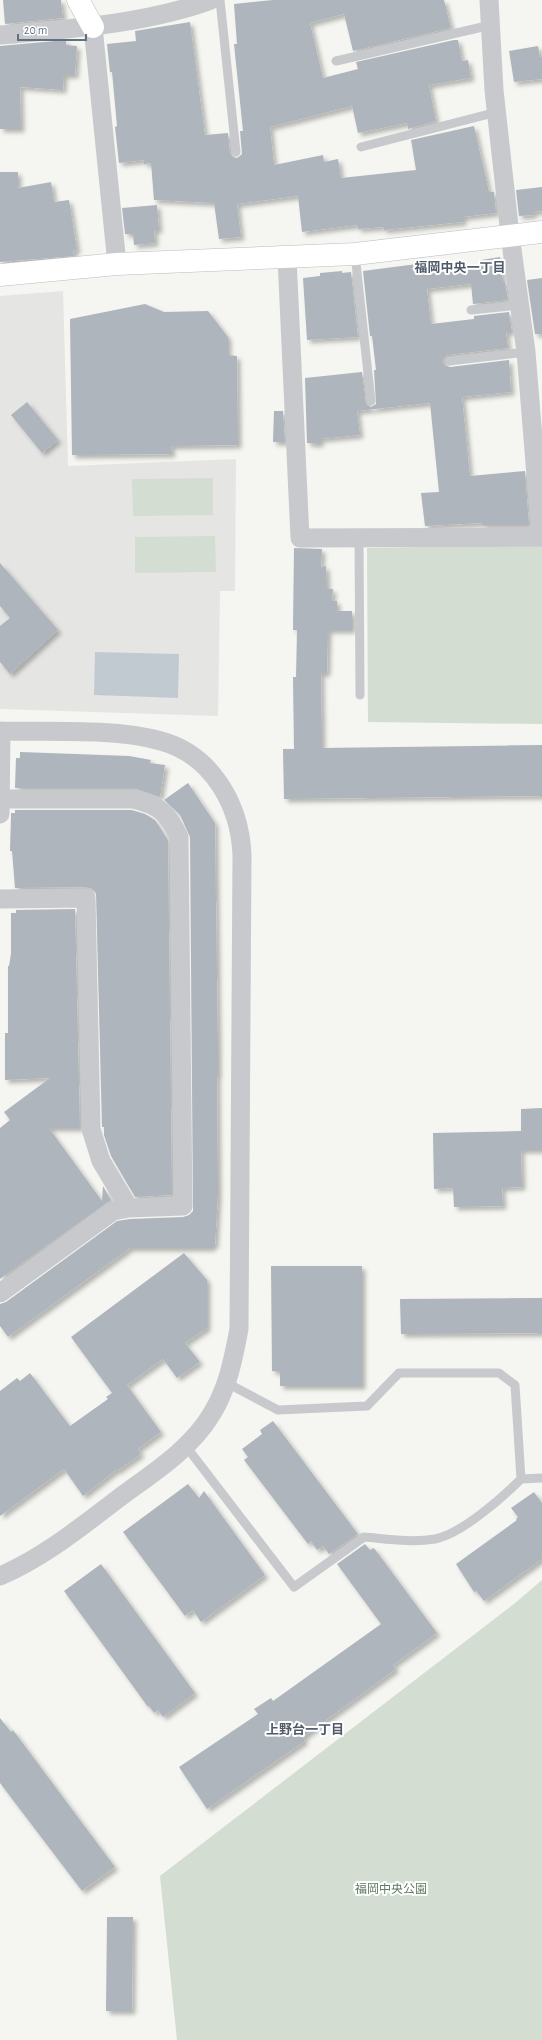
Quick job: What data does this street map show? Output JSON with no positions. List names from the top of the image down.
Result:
{
  "districts": ["福岡中央一丁目", "上野台一丁目"],
  "parks": ["福岡中央公園"],
  "scale_bar": "20 m"
}
